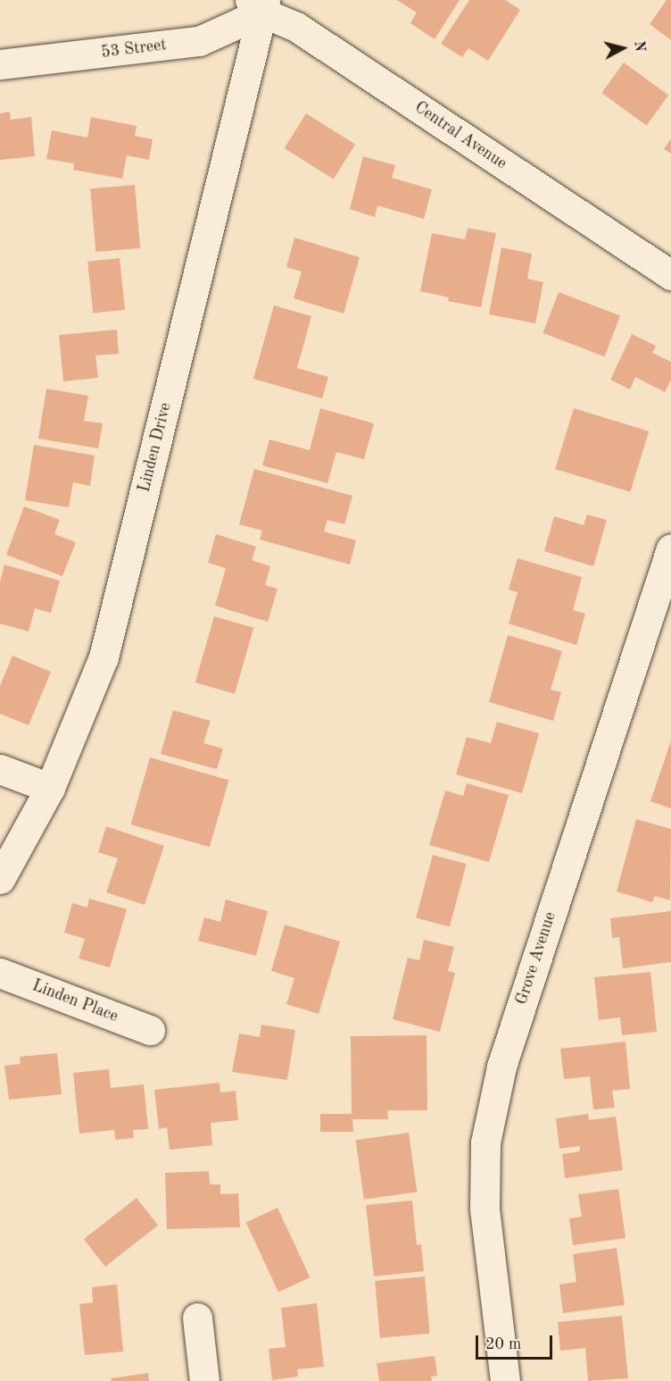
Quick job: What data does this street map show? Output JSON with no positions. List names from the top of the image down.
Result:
{
  "streets": {
    "street": [
      "53 Street",
      "Central Avenue",
      "Linden Drive",
      "Grove Avenue",
      "Linden Place"
    ]
  },
  "crossings": [
    ["53 Street", "Central Avenue"],
    ["53 Street", "Linden Drive"],
    ["Central Avenue", "Linden Drive"]
  ],
  "scale_bar": "20 m",
  "north": "right"
}
